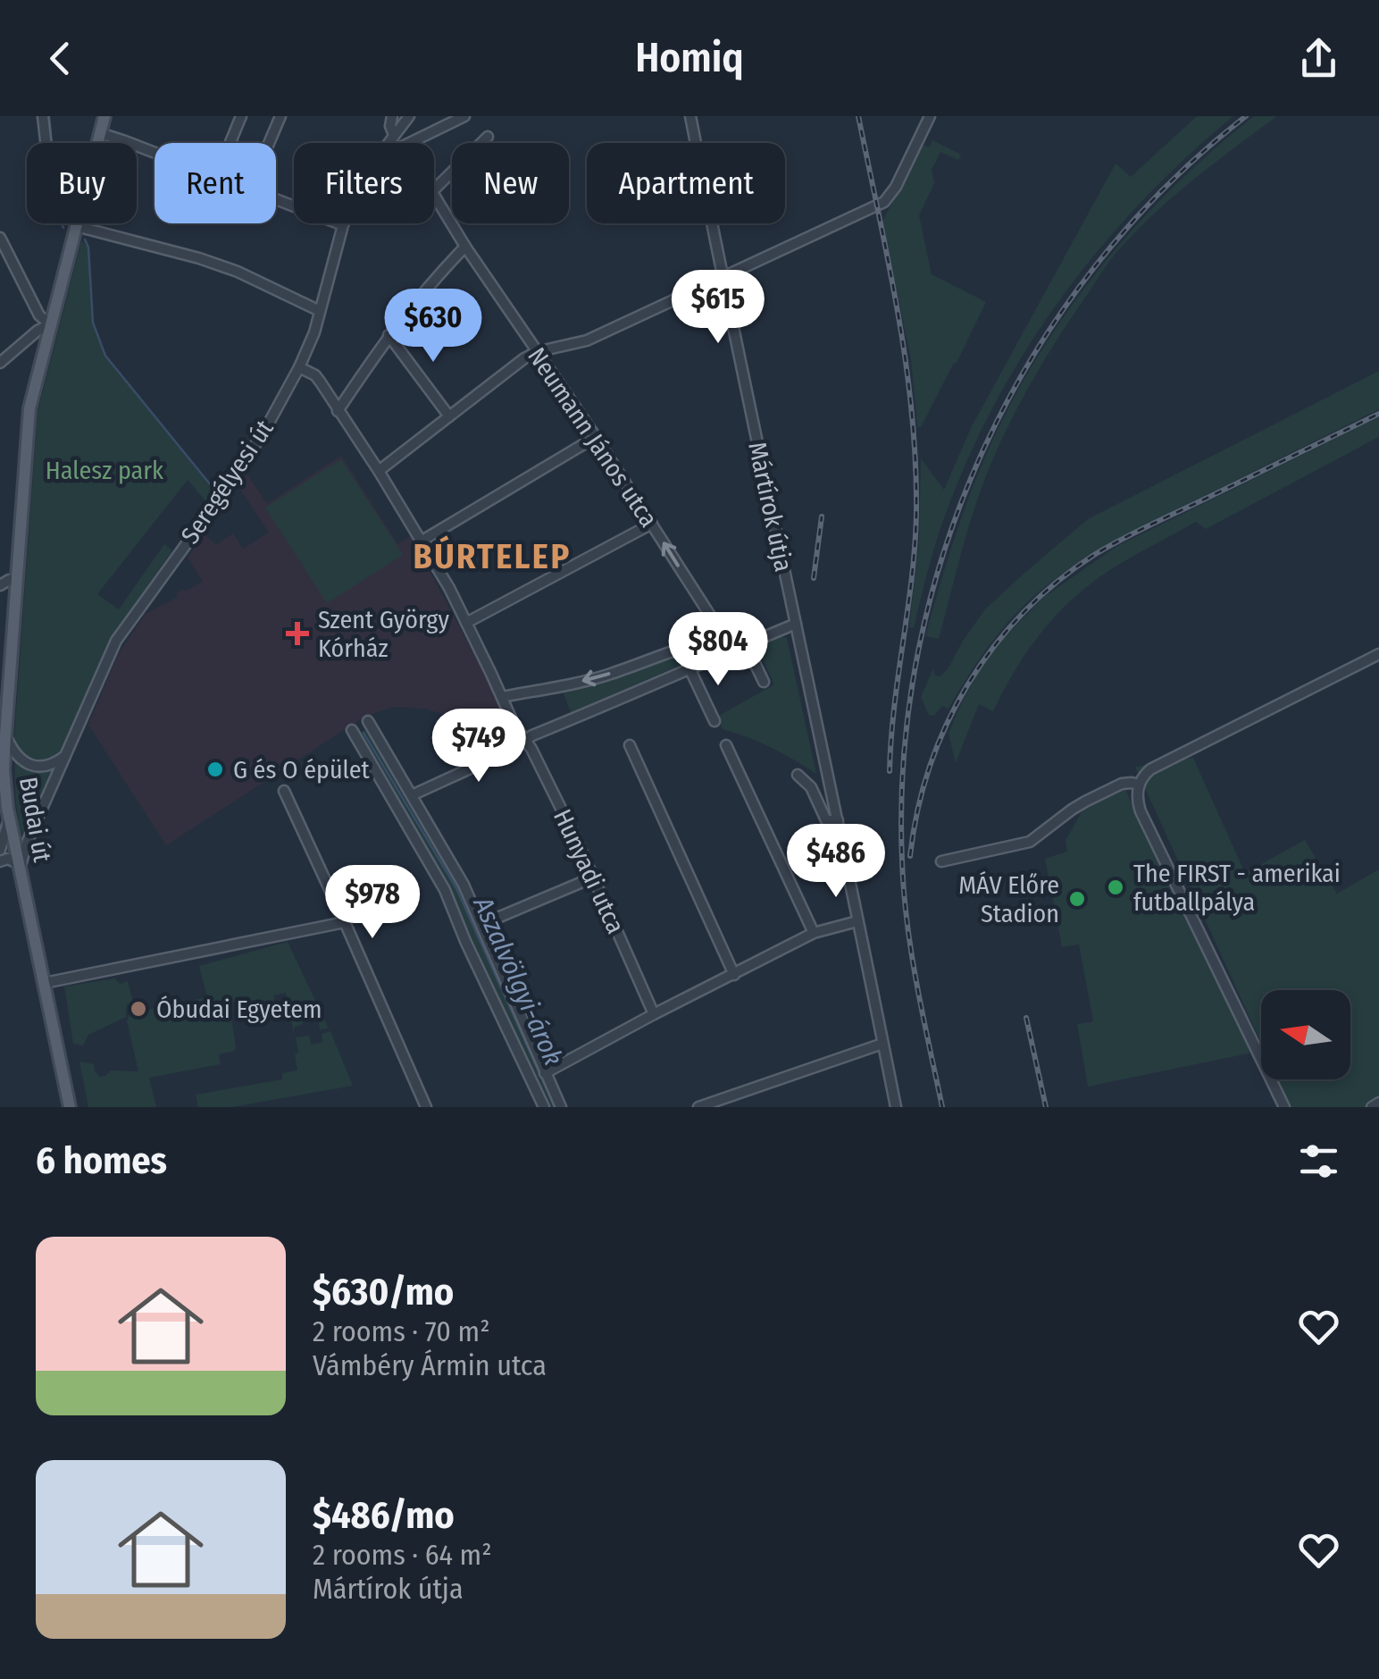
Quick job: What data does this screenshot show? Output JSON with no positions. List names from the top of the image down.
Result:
{
  "streets": {
    "main road": ["Budai út"],
    "street": [
      "Neumann János utca",
      "Seregélyesi út",
      "Mártírok útja",
      "Hunyadi utca"
    ]
  },
  "crossings": [
    ["Seregélyesi út", "Budai út"],
    ["Seregélyesi út", "Hunyadi utca"]
  ],
  "districts": ["BÚRTELEP"],
  "water": ["Aszalvölgyi-árok"],
  "parks": ["Halesz park"],
  "places": {
    "health": ["Szent György Kórház"],
    "other": [
      "G és O épület",
      "The FIRST - amerikai futballpálya",
      "MÁV Előre Stadion",
      "Óbudai Egyetem"
    ]
  },
  "north": "left",
  "page": {
    "header": "Homiq",
    "chip": [
      "Buy",
      "Rent",
      "Filters",
      "New",
      "Apartment"
    ],
    "price": [
      "$615",
      "$630",
      "$804",
      "$749",
      "$486",
      "$978"
    ],
    "heading": "6 homes",
    "list": [
      {
        "name": "$630/mo",
        "note": "2 rooms · 70 m² · Vámbéry Ármin utca"
      },
      {
        "name": "$486/mo",
        "note": "2 rooms · 64 m² · Mártírok útja"
      }
    ]
  }
}
